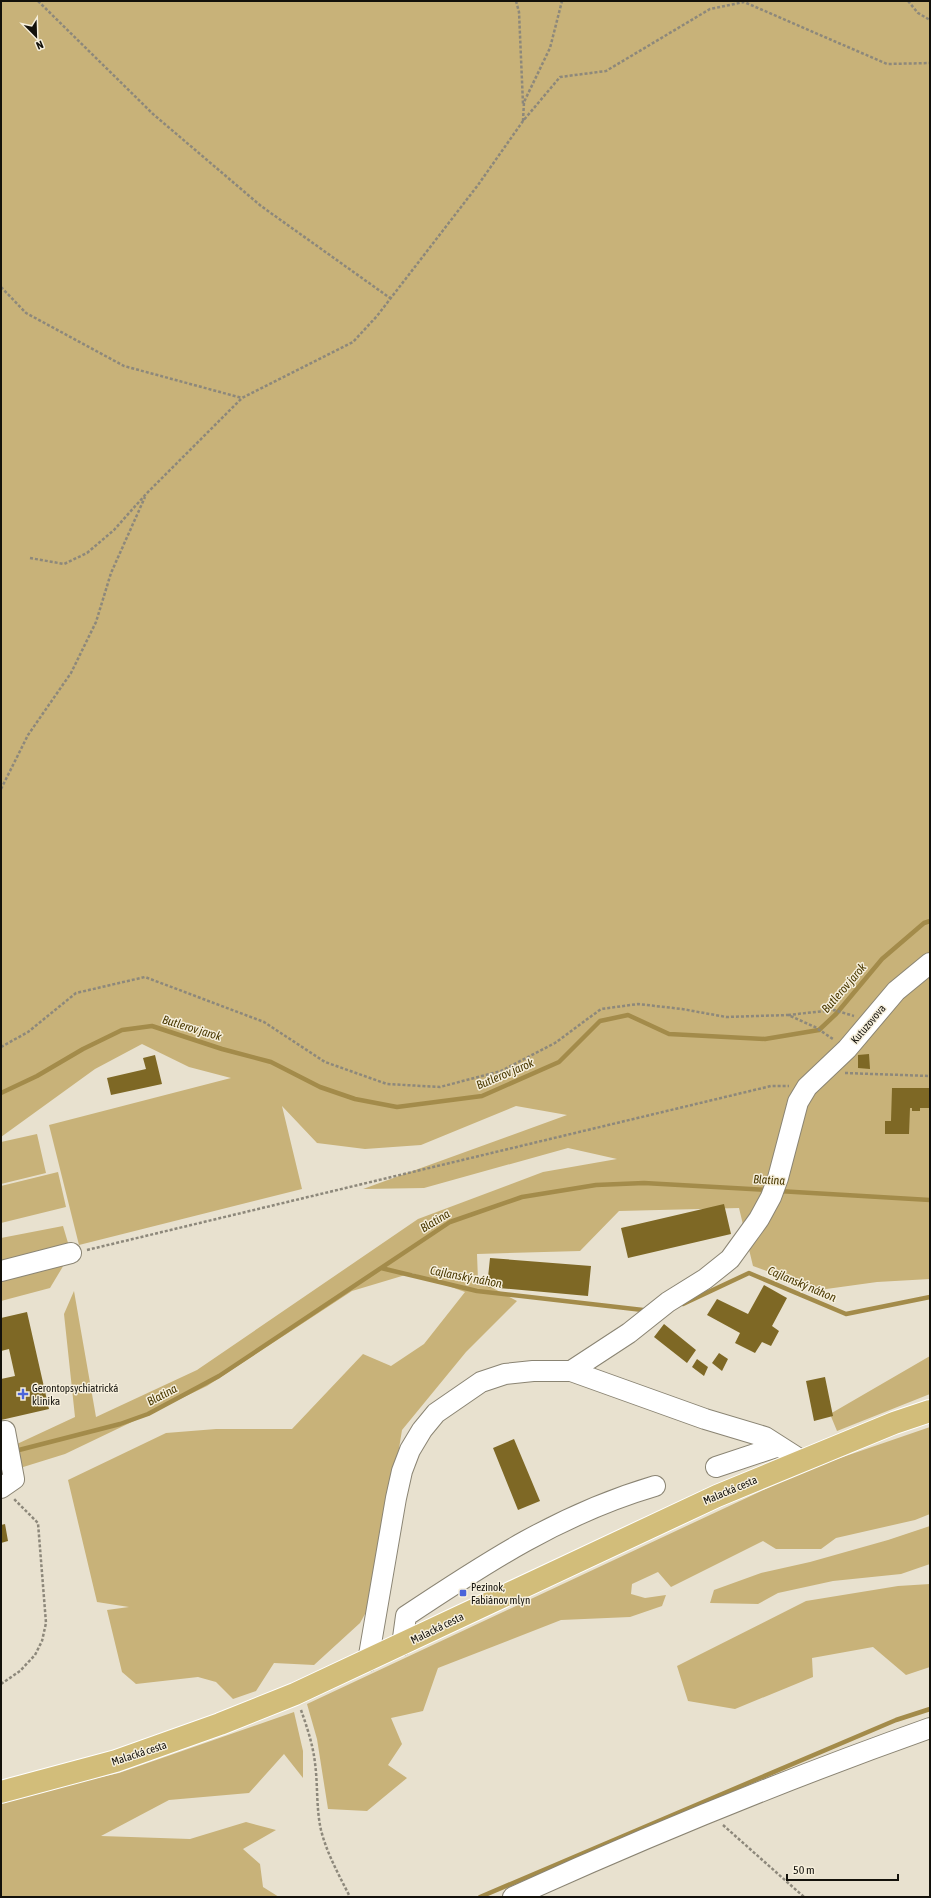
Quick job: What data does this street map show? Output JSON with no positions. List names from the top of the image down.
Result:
{
  "streets": {
    "main road": ["Malacká cesta"],
    "lane": ["Kutuzovova"]
  },
  "water": ["Butlerov jarok", "Blatina", "Cajlanský náhon"],
  "places": {
    "health": ["Gerontopsychiatrická klinika"],
    "transit": ["Pezinok, Fabiánov mlyn"]
  },
  "scale_bar": "50 m",
  "north": "bottom right"
}
